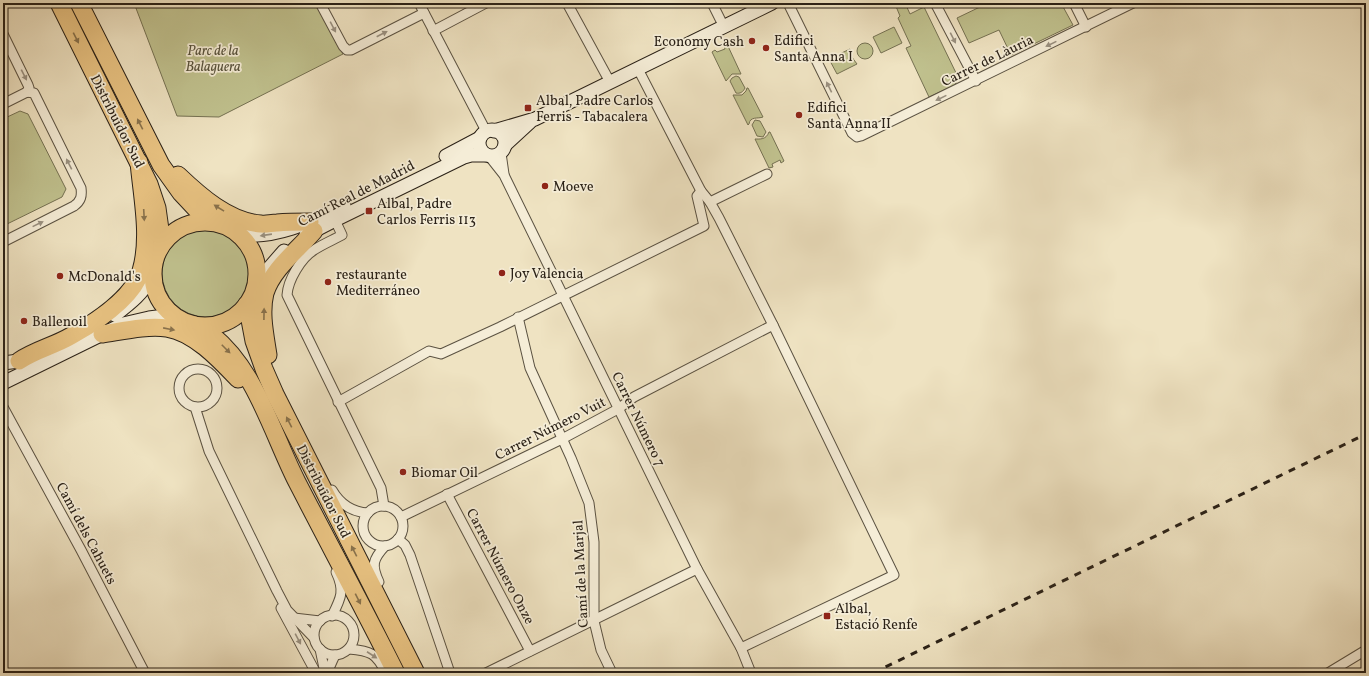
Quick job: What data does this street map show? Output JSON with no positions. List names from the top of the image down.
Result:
{
  "streets": {
    "highway": ["Distribuïdor Sud"],
    "street": [
      "Carrer de Làuria",
      "Camí Real de Madrid",
      "Carrer Número 7",
      "Carrer Número Vuit",
      "Camí dels Cahuets",
      "Carrer Número Onze",
      "Camí de la Marjal"
    ]
  },
  "crossings": [
    ["Distribuïdor Sud", "Camí Real de Madrid"],
    ["Camí Real de Madrid", "Carrer Número 7"],
    ["Carrer Número 7", "Carrer Número Vuit"],
    ["Carrer Número Vuit", "Carrer Número Onze"],
    ["Carrer Número Vuit", "Camí de la Marjal"]
  ],
  "parks": ["Parc de la Balaguera"],
  "places": {
    "other": [
      "Economy Cash",
      "Edifici Santa Anna I",
      "Edifici Santa Anna II",
      "Moeve",
      "Joy Valencia",
      "McDonald's",
      "restaurante Mediterráneo",
      "Ballenoil",
      "Biomar Oil"
    ],
    "transit": ["Albal, Padre Carlos Ferris - Tabacalera", "Albal, Padre Carlos Ferris 113", "Albal, Estació Renfe"]
  }
}
